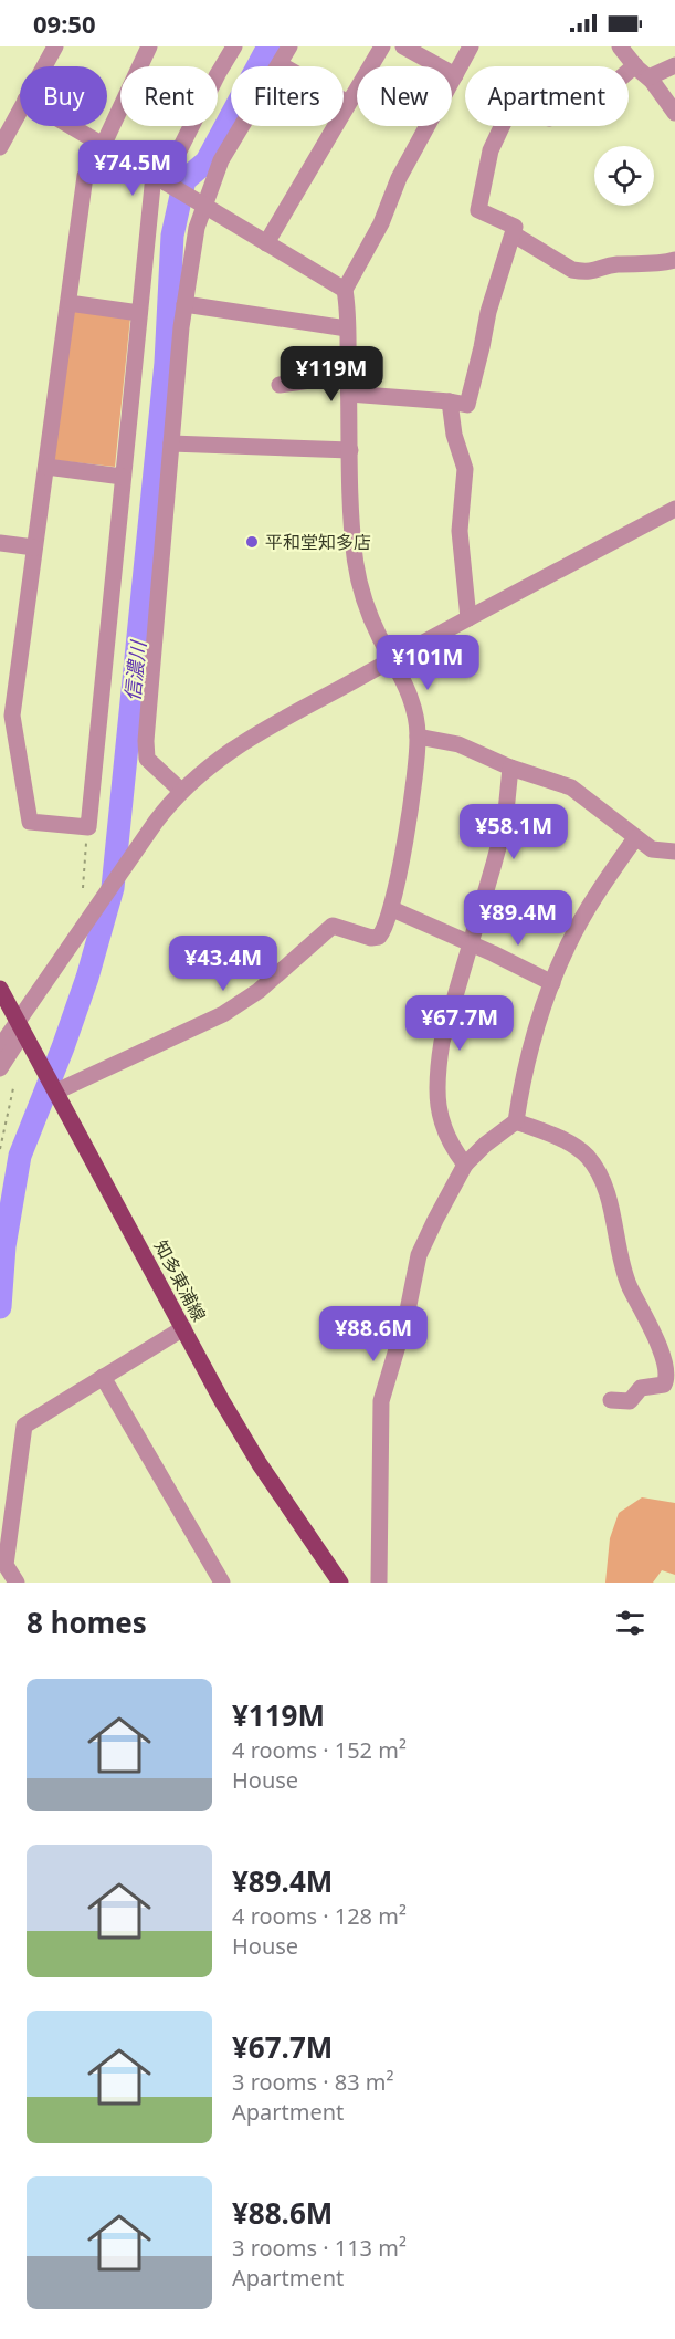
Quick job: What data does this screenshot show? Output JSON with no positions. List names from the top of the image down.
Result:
{
  "streets": {
    "main road": ["知多東浦線"]
  },
  "water": ["信濃川"],
  "places": ["平和堂知多店"],
  "page": {
    "status": "09:50",
    "chip": [
      "Buy",
      "Rent",
      "Filters",
      "New",
      "Apartment"
    ],
    "price": [
      "¥74.5M",
      "¥119M",
      "¥101M",
      "¥58.1M",
      "¥89.4M",
      "¥43.4M",
      "¥67.7M",
      "¥88.6M"
    ],
    "heading": "8 homes",
    "list": [
      {
        "name": "¥119M",
        "note": "4 rooms · 152 m² · House"
      },
      {
        "name": "¥89.4M",
        "note": "4 rooms · 128 m² · House"
      },
      {
        "name": "¥67.7M",
        "note": "3 rooms · 83 m² · Apartment"
      },
      {
        "name": "¥88.6M",
        "note": "3 rooms · 113 m² · Apartment"
      }
    ]
  }
}
